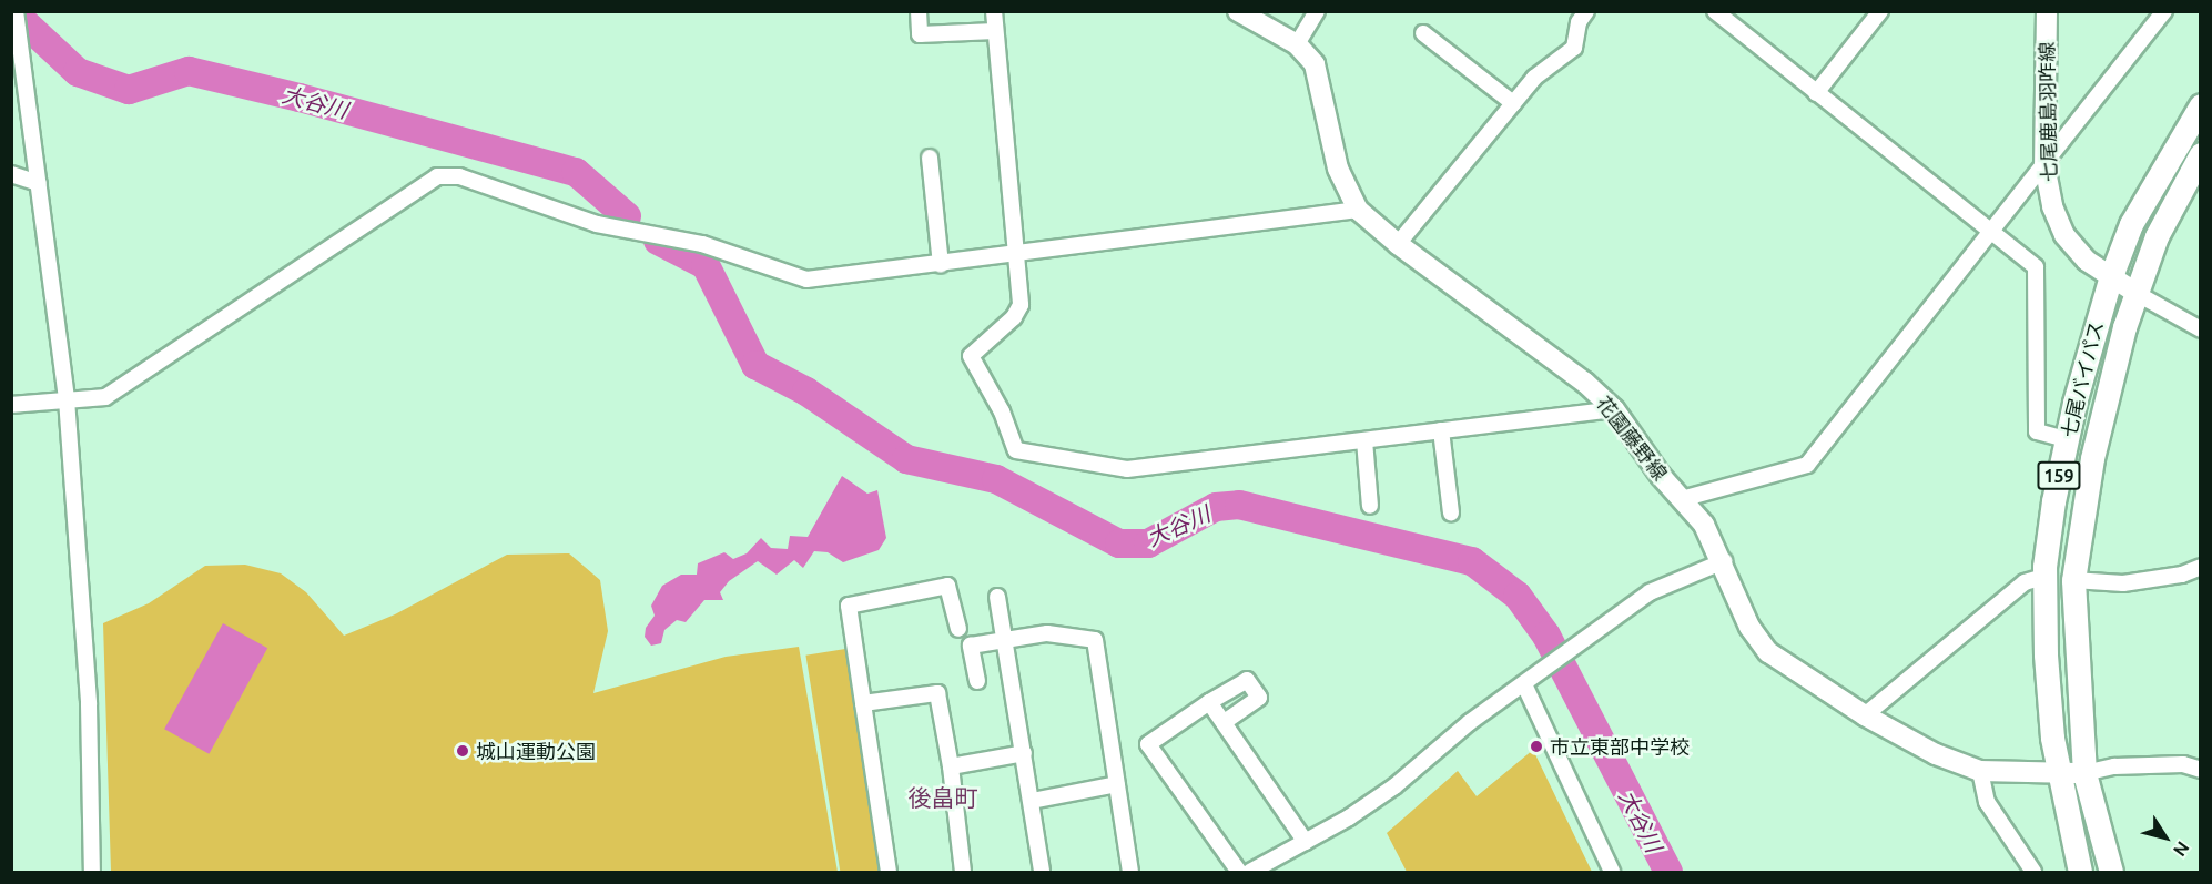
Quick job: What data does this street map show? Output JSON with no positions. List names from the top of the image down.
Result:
{
  "streets": {
    "highway": ["七尾バイパス", "159"],
    "main road": ["七尾鹿島羽咋線", "花園藤野線"]
  },
  "crossings": [
    ["七尾鹿島羽咋線", "七尾バイパス"],
    ["七尾バイパス", "花園藤野線"]
  ],
  "districts": ["後畠町"],
  "water": ["大谷川"],
  "places": ["市立東部中学校", "城山運動公園"],
  "north": "bottom right"
}
